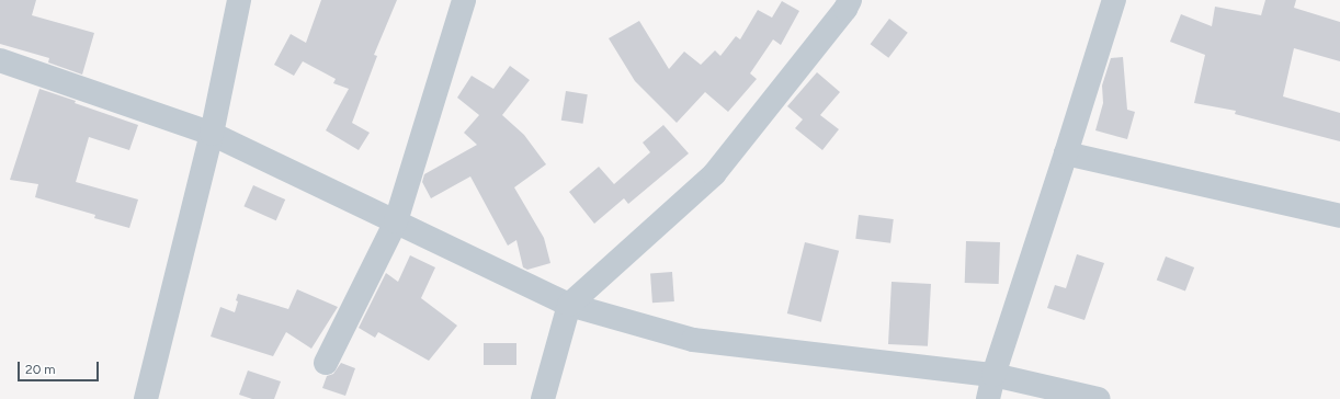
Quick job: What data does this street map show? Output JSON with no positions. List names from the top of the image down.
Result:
{
  "scale_bar": "20 m"
}
